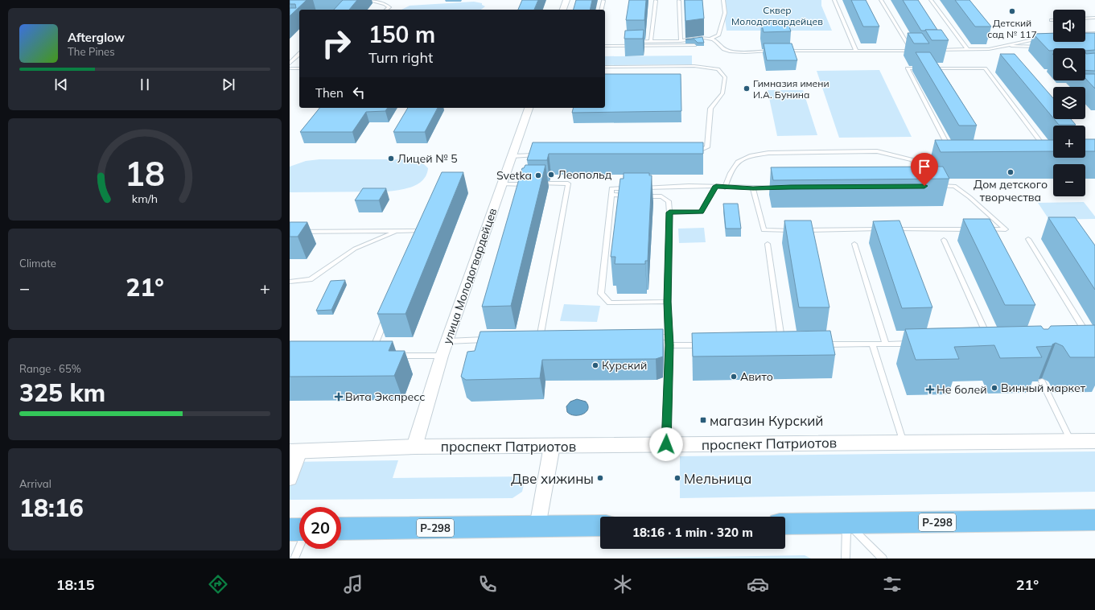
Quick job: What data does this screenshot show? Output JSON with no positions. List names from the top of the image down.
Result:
{
  "streets": {
    "highway": ["Р-298"],
    "street": ["улица Молодогвардейцев", "проспект Патриотов"]
  },
  "crossings": [
    ["улица Молодогвардейцев", "проспект Патриотов"]
  ],
  "parks": ["Сквер Молодогвардейцев"],
  "places": {
    "other": [
      "Детский сад № 117",
      "Гимназия имени И.А. Бунина",
      "Лицей № 5",
      "Дом детского творчества",
      "Леопольд",
      "Svetka",
      "Курский",
      "Авито",
      "Винный маркет",
      "Две хижины",
      "Мельница"
    ],
    "health": ["Не болей", "Вита Экспресс"],
    "transit": ["магазин Курский"]
  },
  "page": {
    "map_buttons": ["+", "−"],
    "turn": ["150 m", "Turn right"],
    "song": ["Afterglow", "The Pines"],
    "then": "Then",
    "tile": [
      "Climate",
      ["Range · 65%", "325 km"],
      ["Arrival", "18:16"]
    ],
    "heat": ["−", "21°", "+"],
    "limit": "20",
    "trip": "18:16 · 1 min · 320 m",
    "tabs": ["18:15", "21°"],
    "gauge": ["18", "km/h"]
  }
}
